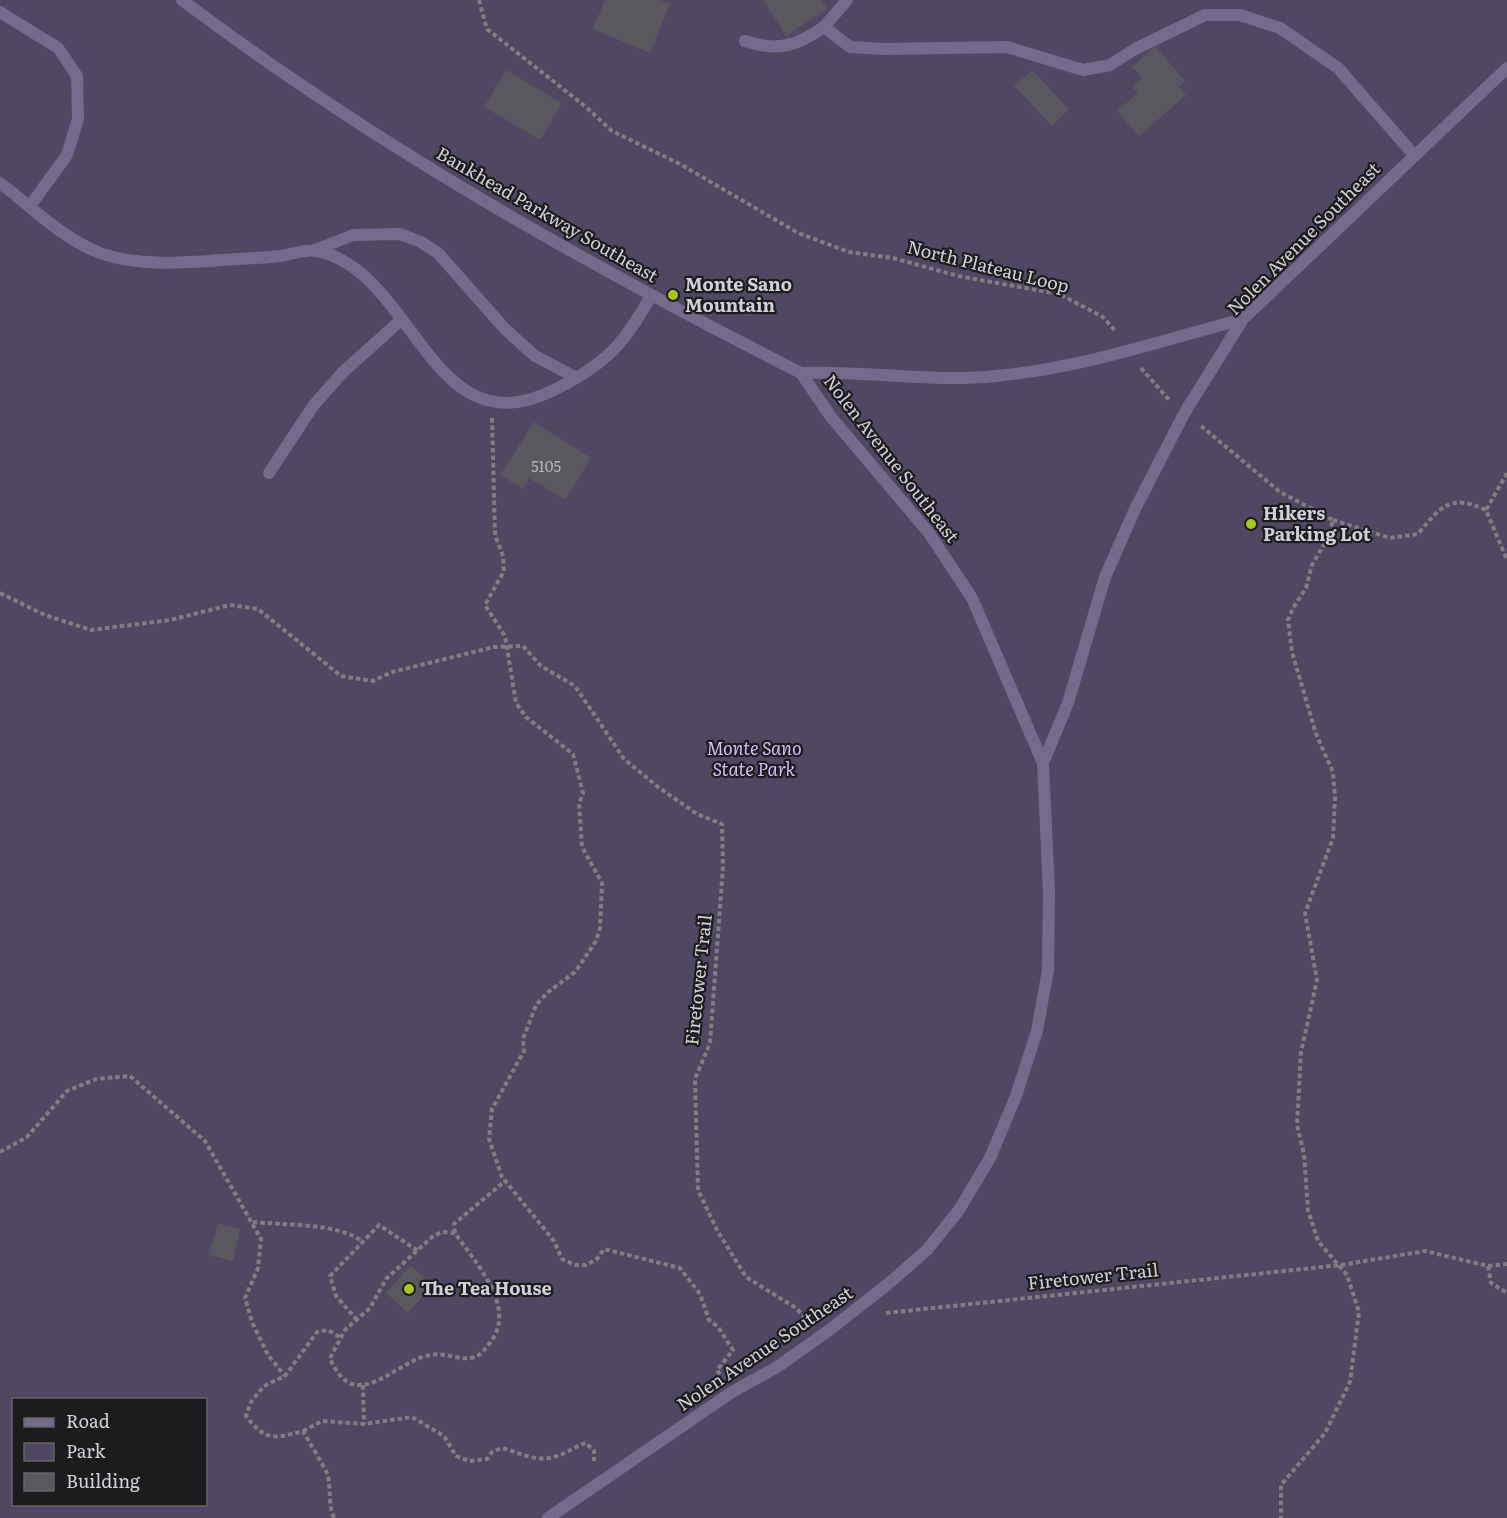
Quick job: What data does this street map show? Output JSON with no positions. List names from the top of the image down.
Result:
{
  "streets": {
    "street": ["Bankhead Parkway Southeast", "Nolen Avenue Southeast"],
    "path": ["North Plateau Loop", "Firetower Trail"]
  },
  "crossings": [
    ["Bankhead Parkway Southeast", "Nolen Avenue Southeast"],
    ["Nolen Avenue Southeast", "North Plateau Loop"],
    ["Nolen Avenue Southeast", "Firetower Trail"]
  ],
  "parks": ["Monte Sano State Park"],
  "places": ["Monte Sano Mountain", "Hikers Parking Lot", "The Tea House"],
  "house_numbers": ["5105"],
  "legend": ["Road", "Park", "Building"]
}
